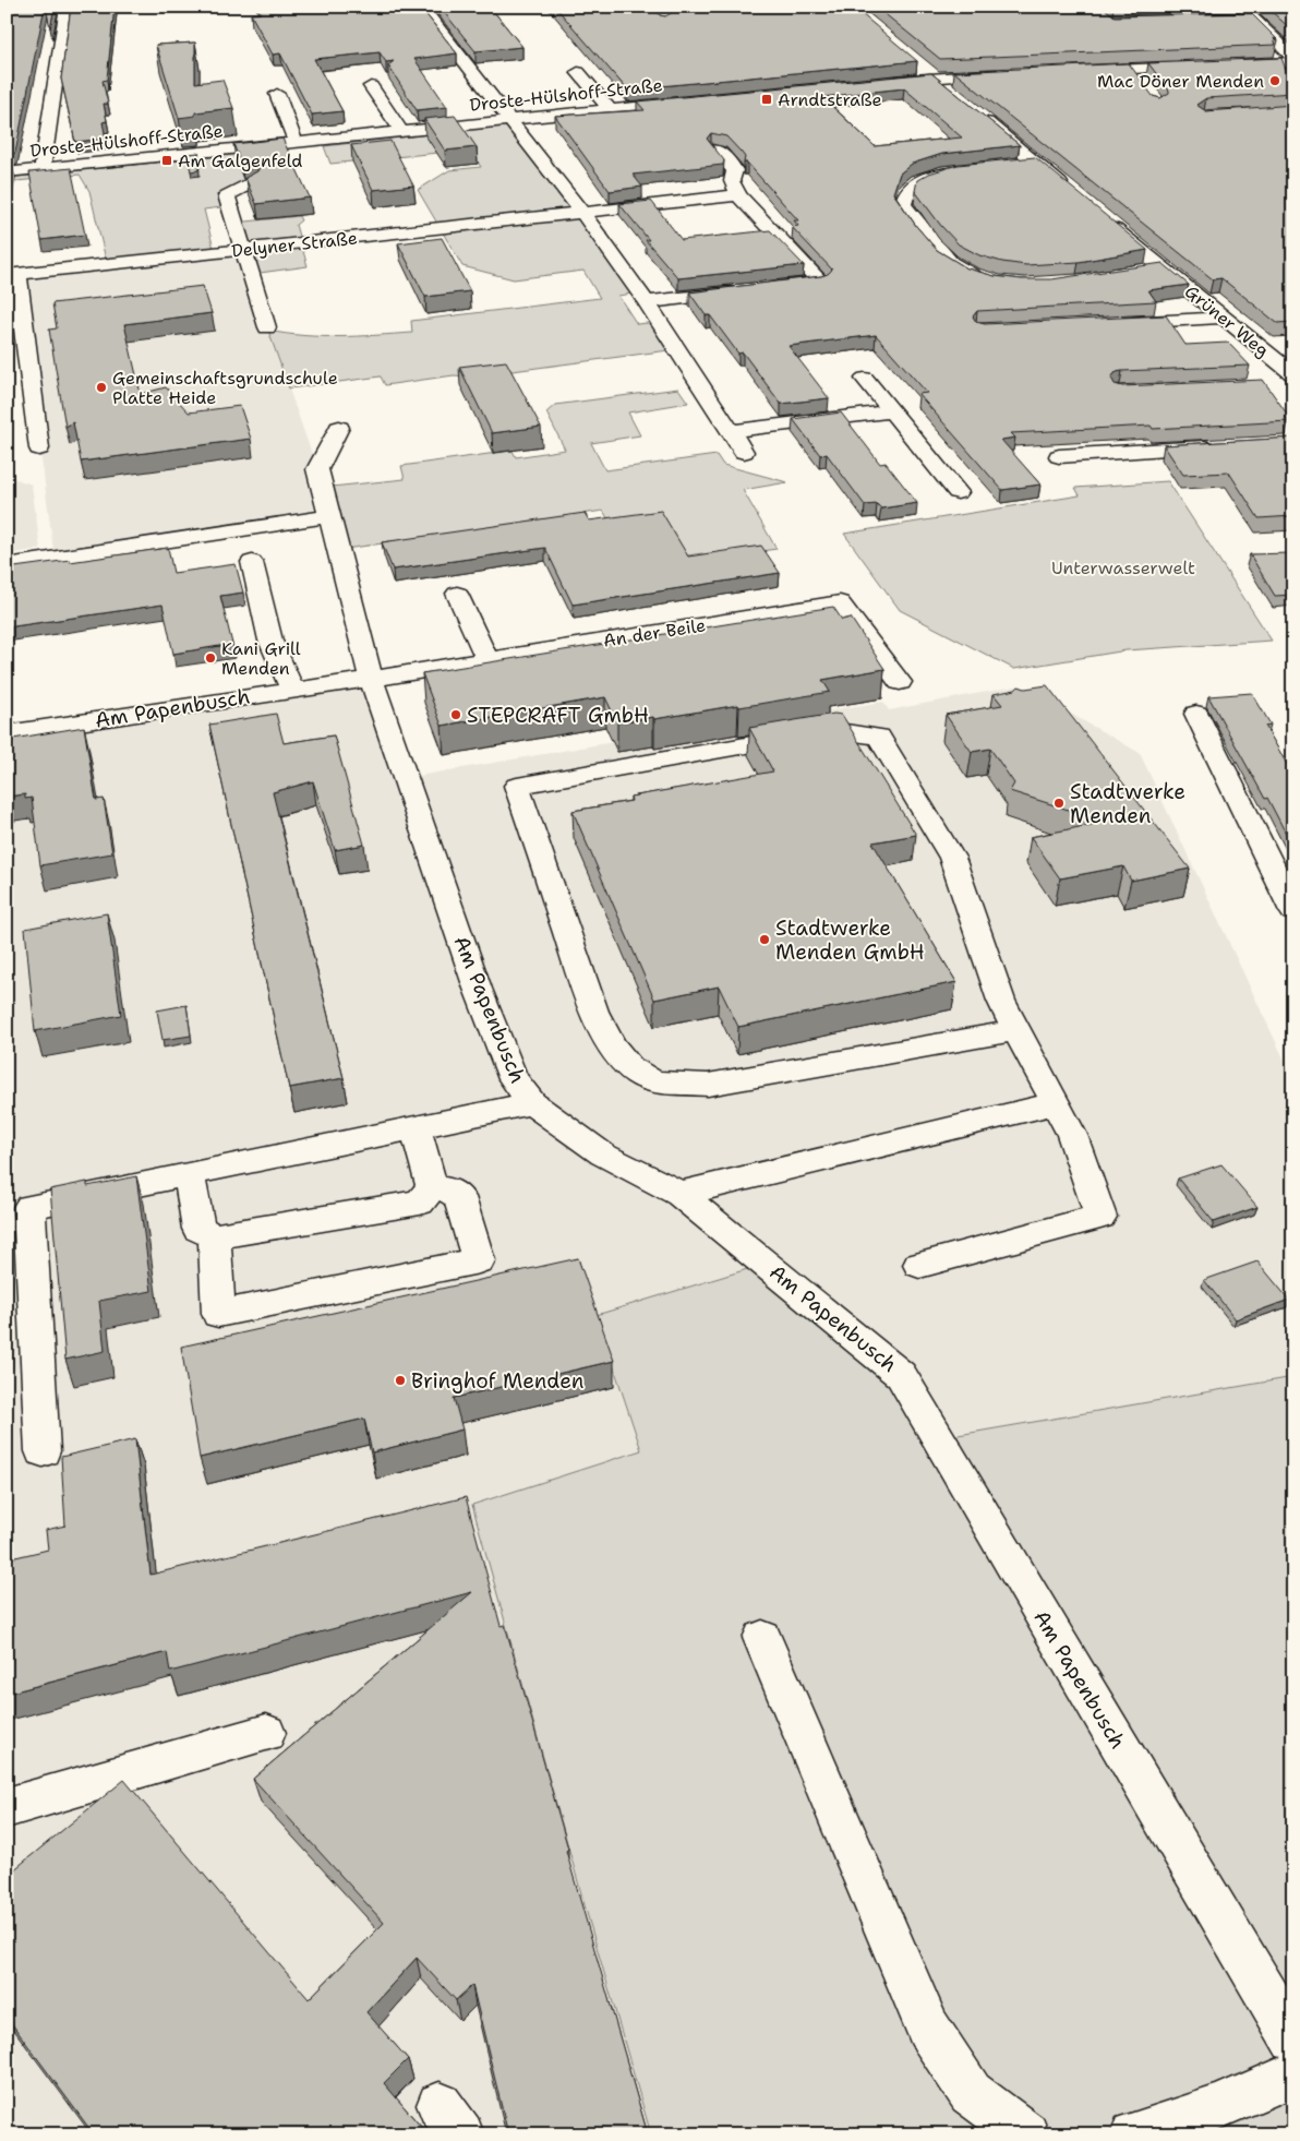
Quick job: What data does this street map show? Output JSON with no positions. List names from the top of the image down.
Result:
{
  "streets": {
    "street": [
      "Droste-Hülshoff-Straße",
      "Delyner Straße",
      "Grüner Weg",
      "An der Beile",
      "Am Papenbusch"
    ]
  },
  "crossings": [
    ["An der Beile", "Am Papenbusch"]
  ],
  "parks": ["Unterwasserwelt"],
  "places": {
    "other": [
      "Mac Döner Menden",
      "Gemeinschaftsgrundschule Platte Heide",
      "Kani Grill Menden",
      "STEPCRAFT GmbH",
      "Stadtwerke Menden",
      "Stadtwerke Menden GmbH",
      "Bringhof Menden"
    ],
    "transit": ["Arndtstraße", "Am Galgenfeld"]
  }
}
